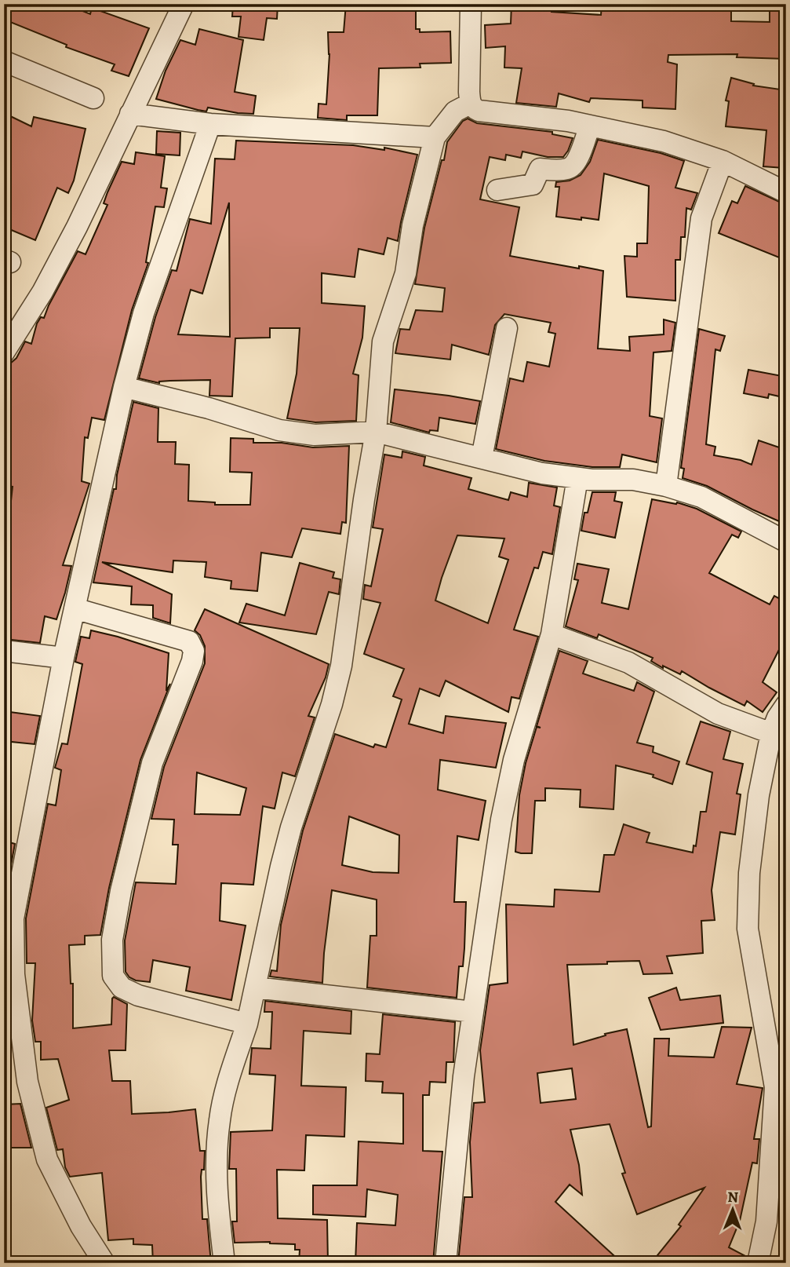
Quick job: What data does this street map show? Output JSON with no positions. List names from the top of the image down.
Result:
{
  "north": "top"
}
